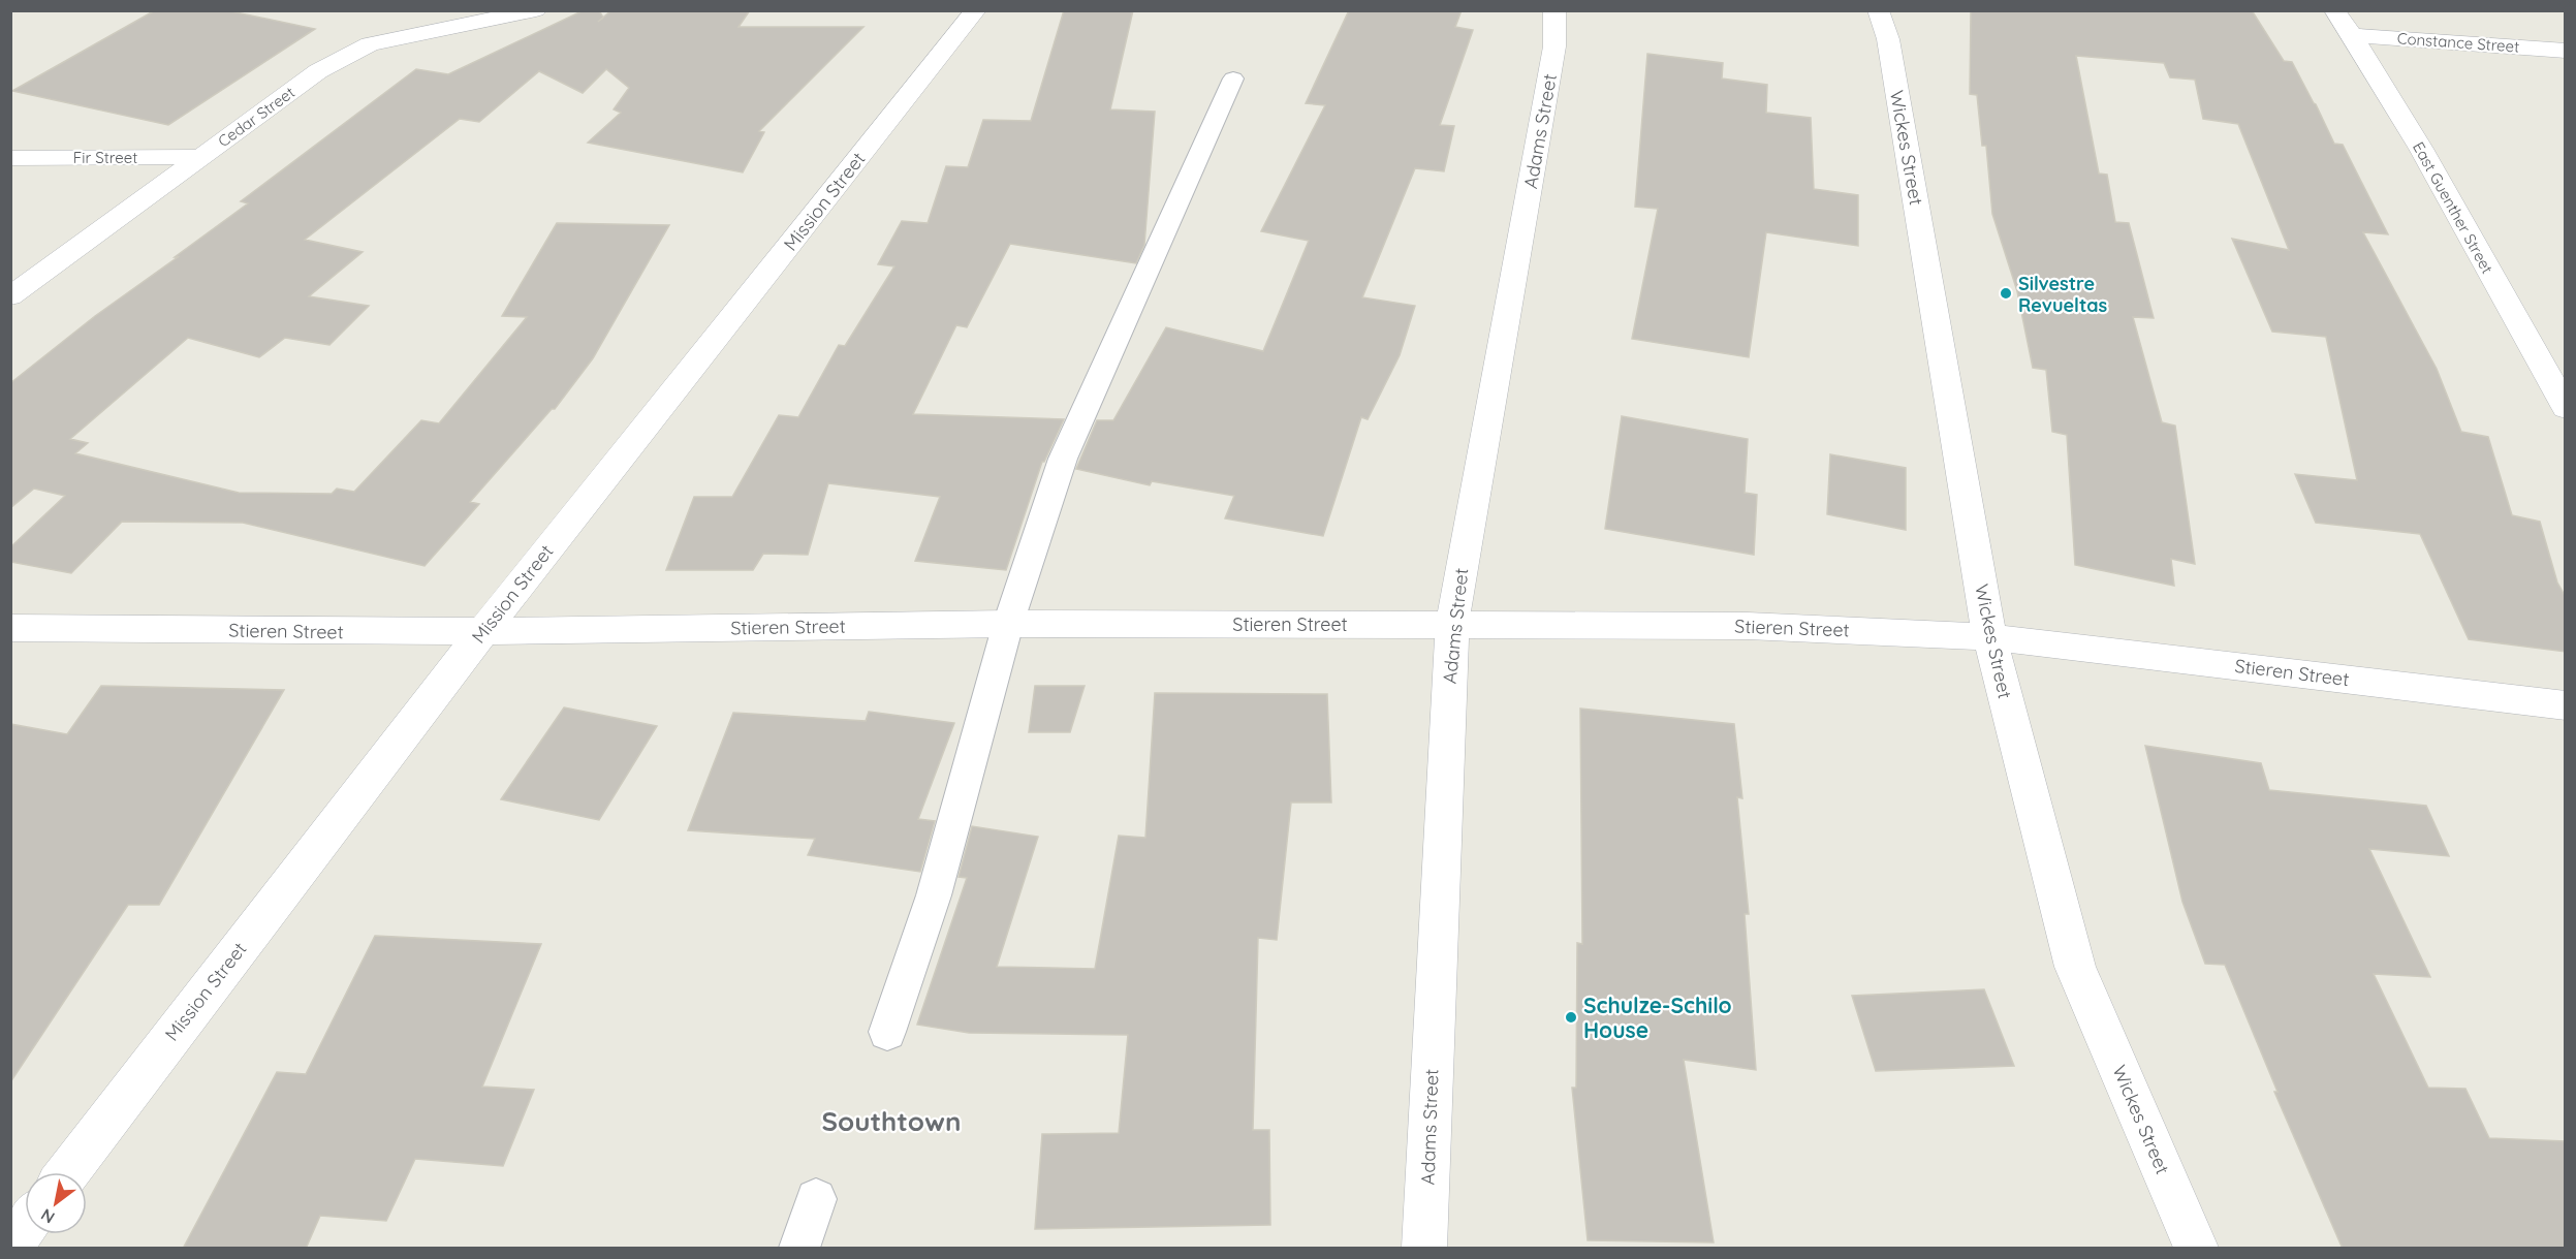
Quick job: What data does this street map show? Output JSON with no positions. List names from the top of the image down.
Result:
{
  "streets": {
    "street": [
      "Constance Street",
      "Cedar Street",
      "Adams Street",
      "Wickes Street",
      "Fir Street",
      "Mission Street",
      "East Guenther Street",
      "Stieren Street"
    ]
  },
  "crossings": [
    ["Constance Street", "East Guenther Street"],
    ["Cedar Street", "Fir Street"],
    ["Adams Street", "Stieren Street"],
    ["Wickes Street", "Stieren Street"],
    ["Mission Street", "Stieren Street"]
  ],
  "districts": ["Southtown"],
  "places": ["Silvestre Revueltas", "Schulze-Schilo House"],
  "north": "bottom left"
}
